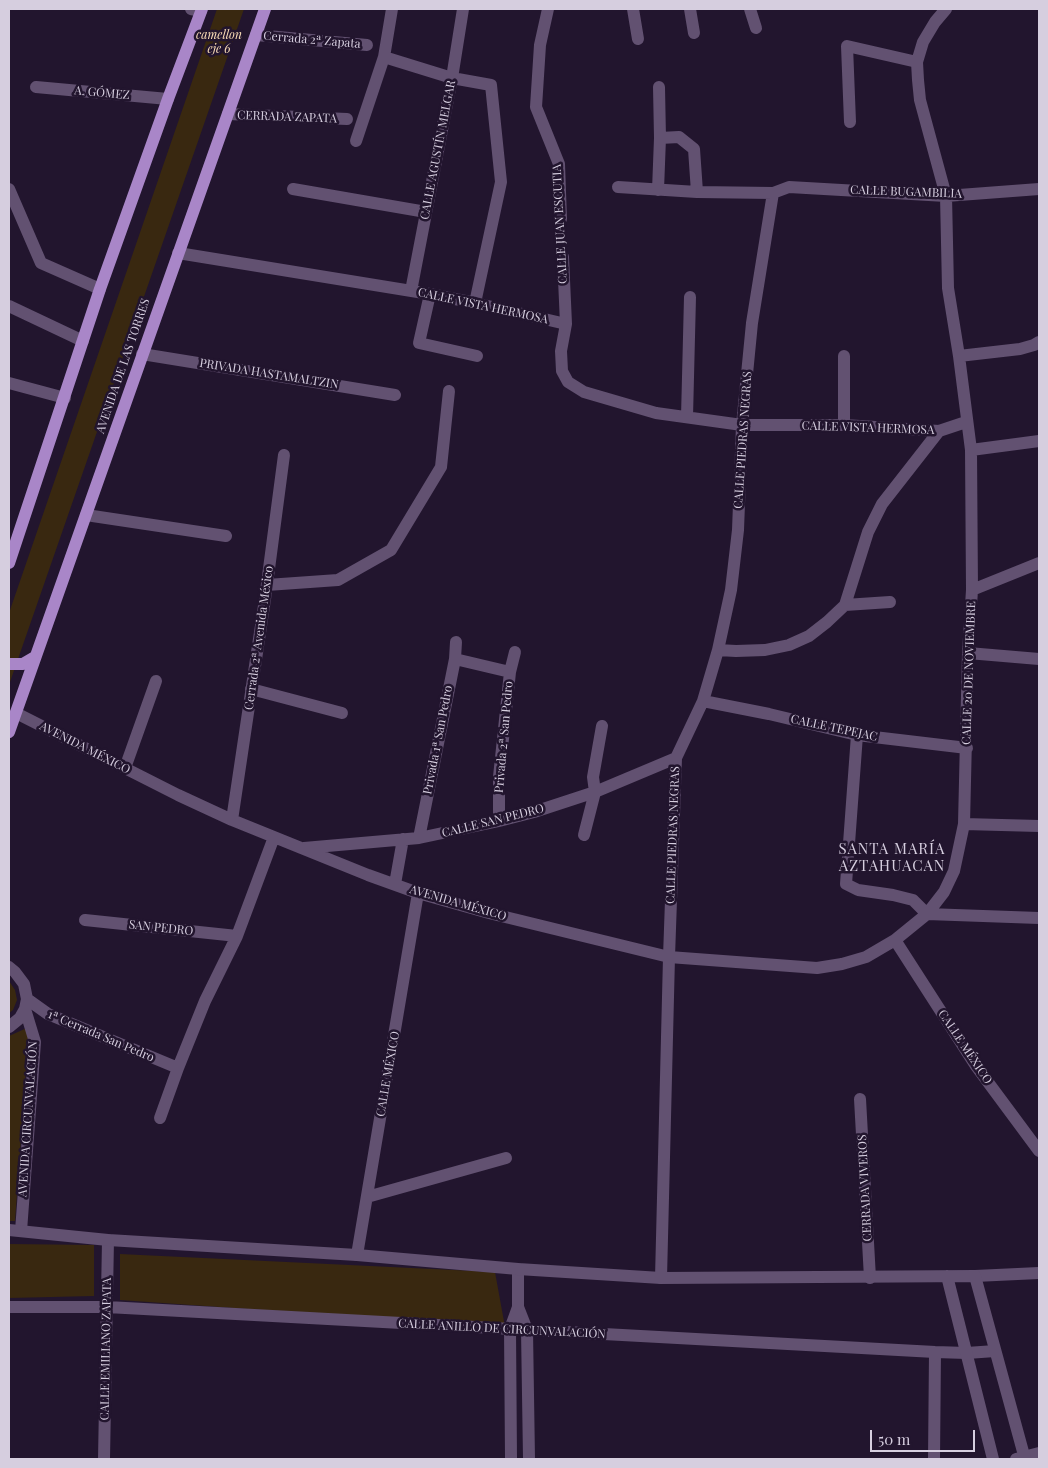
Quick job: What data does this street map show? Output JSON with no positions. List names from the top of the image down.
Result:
{
  "streets": {
    "main road": ["AVENIDA DE LAS TORRES"],
    "street": [
      "Cerrada 2ª Zapata",
      "A. GÓMEZ",
      "CERRADA ZAPATA",
      "CALLE AGUSTÍN MELGAR",
      "CALLE BUGAMBILIA",
      "CALLE JUAN ESCUTIA",
      "CALLE VISTA HERMOSA",
      "PRIVADA HASTAMALTZIN",
      "CALLE PIEDRAS NEGRAS",
      "Cerrada 2ª Avenida México",
      "CALLE 20 DE NOVIEMBRE",
      "CALLE TEPEJAC",
      "Privada 2ª San Pedro",
      "Privada 1ª San Pedro",
      "AVENIDA MÉXICO",
      "CALLE SAN PEDRO",
      "SAN PEDRO",
      "1ª Cerrada San Pedro",
      "CALLE MÉXICO",
      "AVENIDA CIRCUNVALACIÓN",
      "CERRADA VIVEROS",
      "CALLE ANILLO DE CIRCUNVALACIÓN",
      "CALLE EMILIANO ZAPATA"
    ]
  },
  "crossings": [
    ["Cerrada 2ª Zapata", "AVENIDA DE LAS TORRES"],
    ["CERRADA ZAPATA", "AVENIDA DE LAS TORRES"],
    ["CALLE AGUSTÍN MELGAR", "CALLE VISTA HERMOSA"],
    ["CALLE BUGAMBILIA", "CALLE PIEDRAS NEGRAS"],
    ["CALLE BUGAMBILIA", "CALLE 20 DE NOVIEMBRE"],
    ["CALLE JUAN ESCUTIA", "CALLE VISTA HERMOSA"],
    ["CALLE VISTA HERMOSA", "AVENIDA DE LAS TORRES"],
    ["CALLE VISTA HERMOSA", "CALLE PIEDRAS NEGRAS"],
    ["CALLE VISTA HERMOSA", "CALLE 20 DE NOVIEMBRE"],
    ["AVENIDA DE LAS TORRES", "PRIVADA HASTAMALTZIN"],
    ["AVENIDA DE LAS TORRES", "AVENIDA MÉXICO"],
    ["CALLE PIEDRAS NEGRAS", "CALLE TEPEJAC"],
    ["CALLE PIEDRAS NEGRAS", "AVENIDA MÉXICO"],
    ["CALLE PIEDRAS NEGRAS", "CALLE SAN PEDRO"],
    ["Cerrada 2ª Avenida México", "AVENIDA MÉXICO"],
    ["CALLE 20 DE NOVIEMBRE", "CALLE TEPEJAC"],
    ["CALLE 20 DE NOVIEMBRE", "AVENIDA MÉXICO"],
    ["Privada 2ª San Pedro", "CALLE SAN PEDRO"],
    ["Privada 1ª San Pedro", "CALLE SAN PEDRO"],
    ["AVENIDA MÉXICO", "CALLE SAN PEDRO"],
    ["AVENIDA MÉXICO", "CALLE MÉXICO"],
    ["1ª Cerrada San Pedro", "AVENIDA CIRCUNVALACIÓN"],
    ["CALLE ANILLO DE CIRCUNVALACIÓN", "CALLE EMILIANO ZAPATA"]
  ],
  "districts": ["SANTA MARÍA AZTAHUACAN"],
  "parks": ["camellon eje 6"],
  "scale_bar": "50 m"
}
